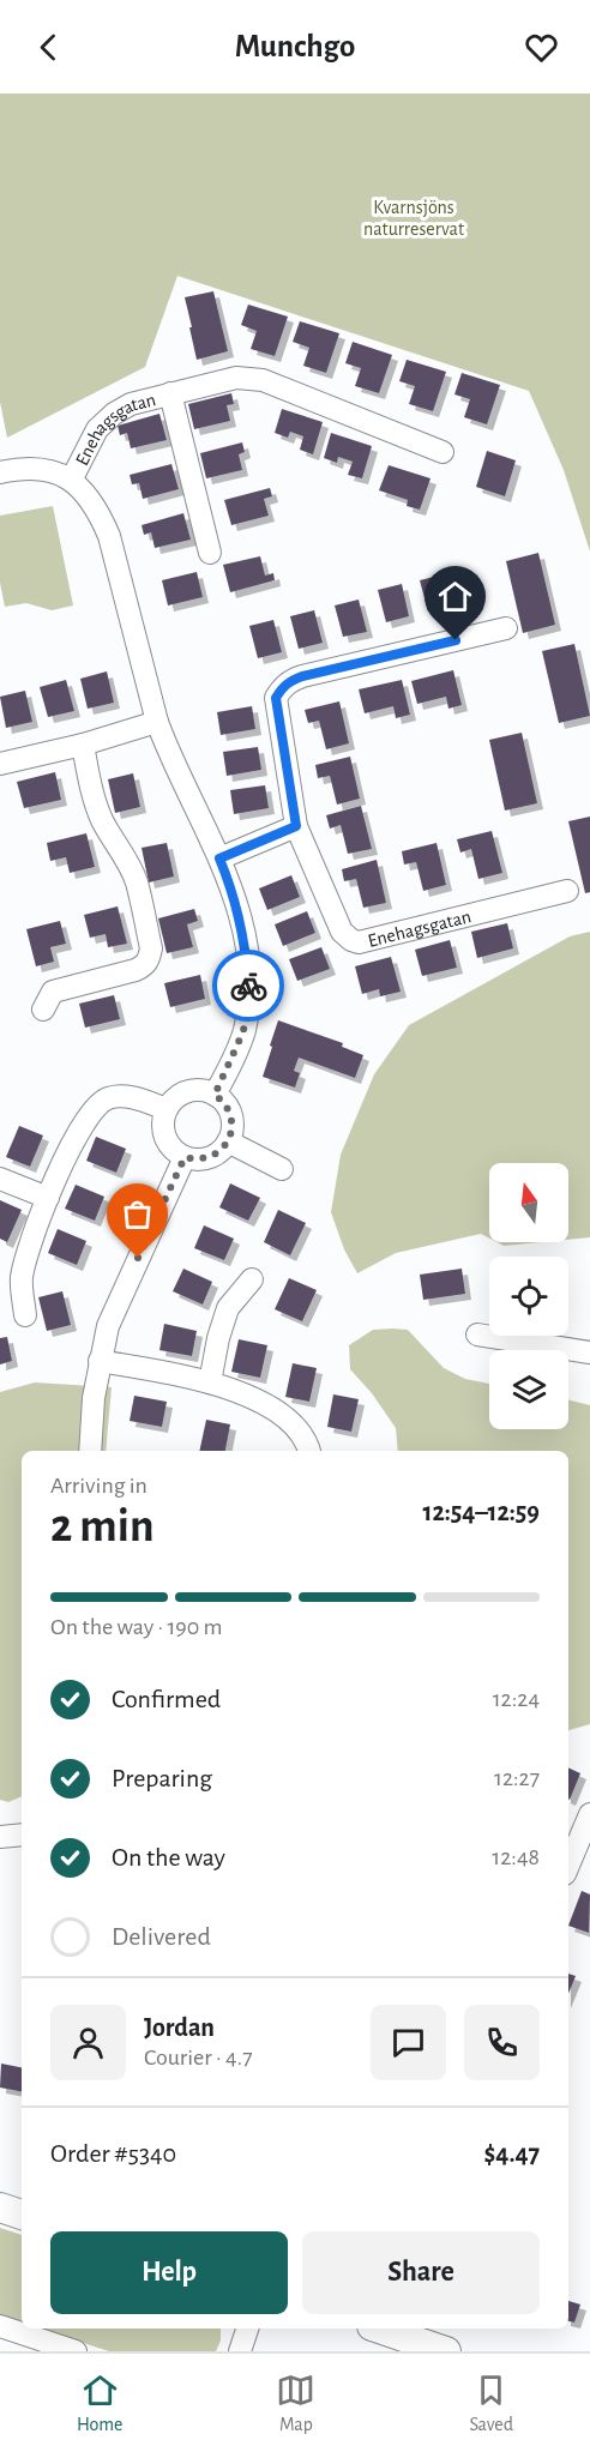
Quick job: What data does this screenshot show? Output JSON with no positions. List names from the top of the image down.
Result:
{
  "streets": {
    "street": ["Enehagsgatan"]
  },
  "parks": ["Kvarnsjöns naturreservat"],
  "north": "top",
  "page": {
    "header": "Munchgo",
    "heading": ["2 min", "Arriving in", "12:54–12:59"],
    "panel": [
      "Jordan",
      "Courier · 4.7",
      "Order #5340",
      "$4.47"
    ],
    "bar": "On the way · 190 m",
    "list": [
      ["Confirmed", "12:24"],
      ["Preparing", "12:27"],
      ["On the way", "12:48"],
      "Delivered"
    ],
    "buttons": ["Help", "Share"],
    "tabs": ["Home", "Map", "Saved"]
  }
}
